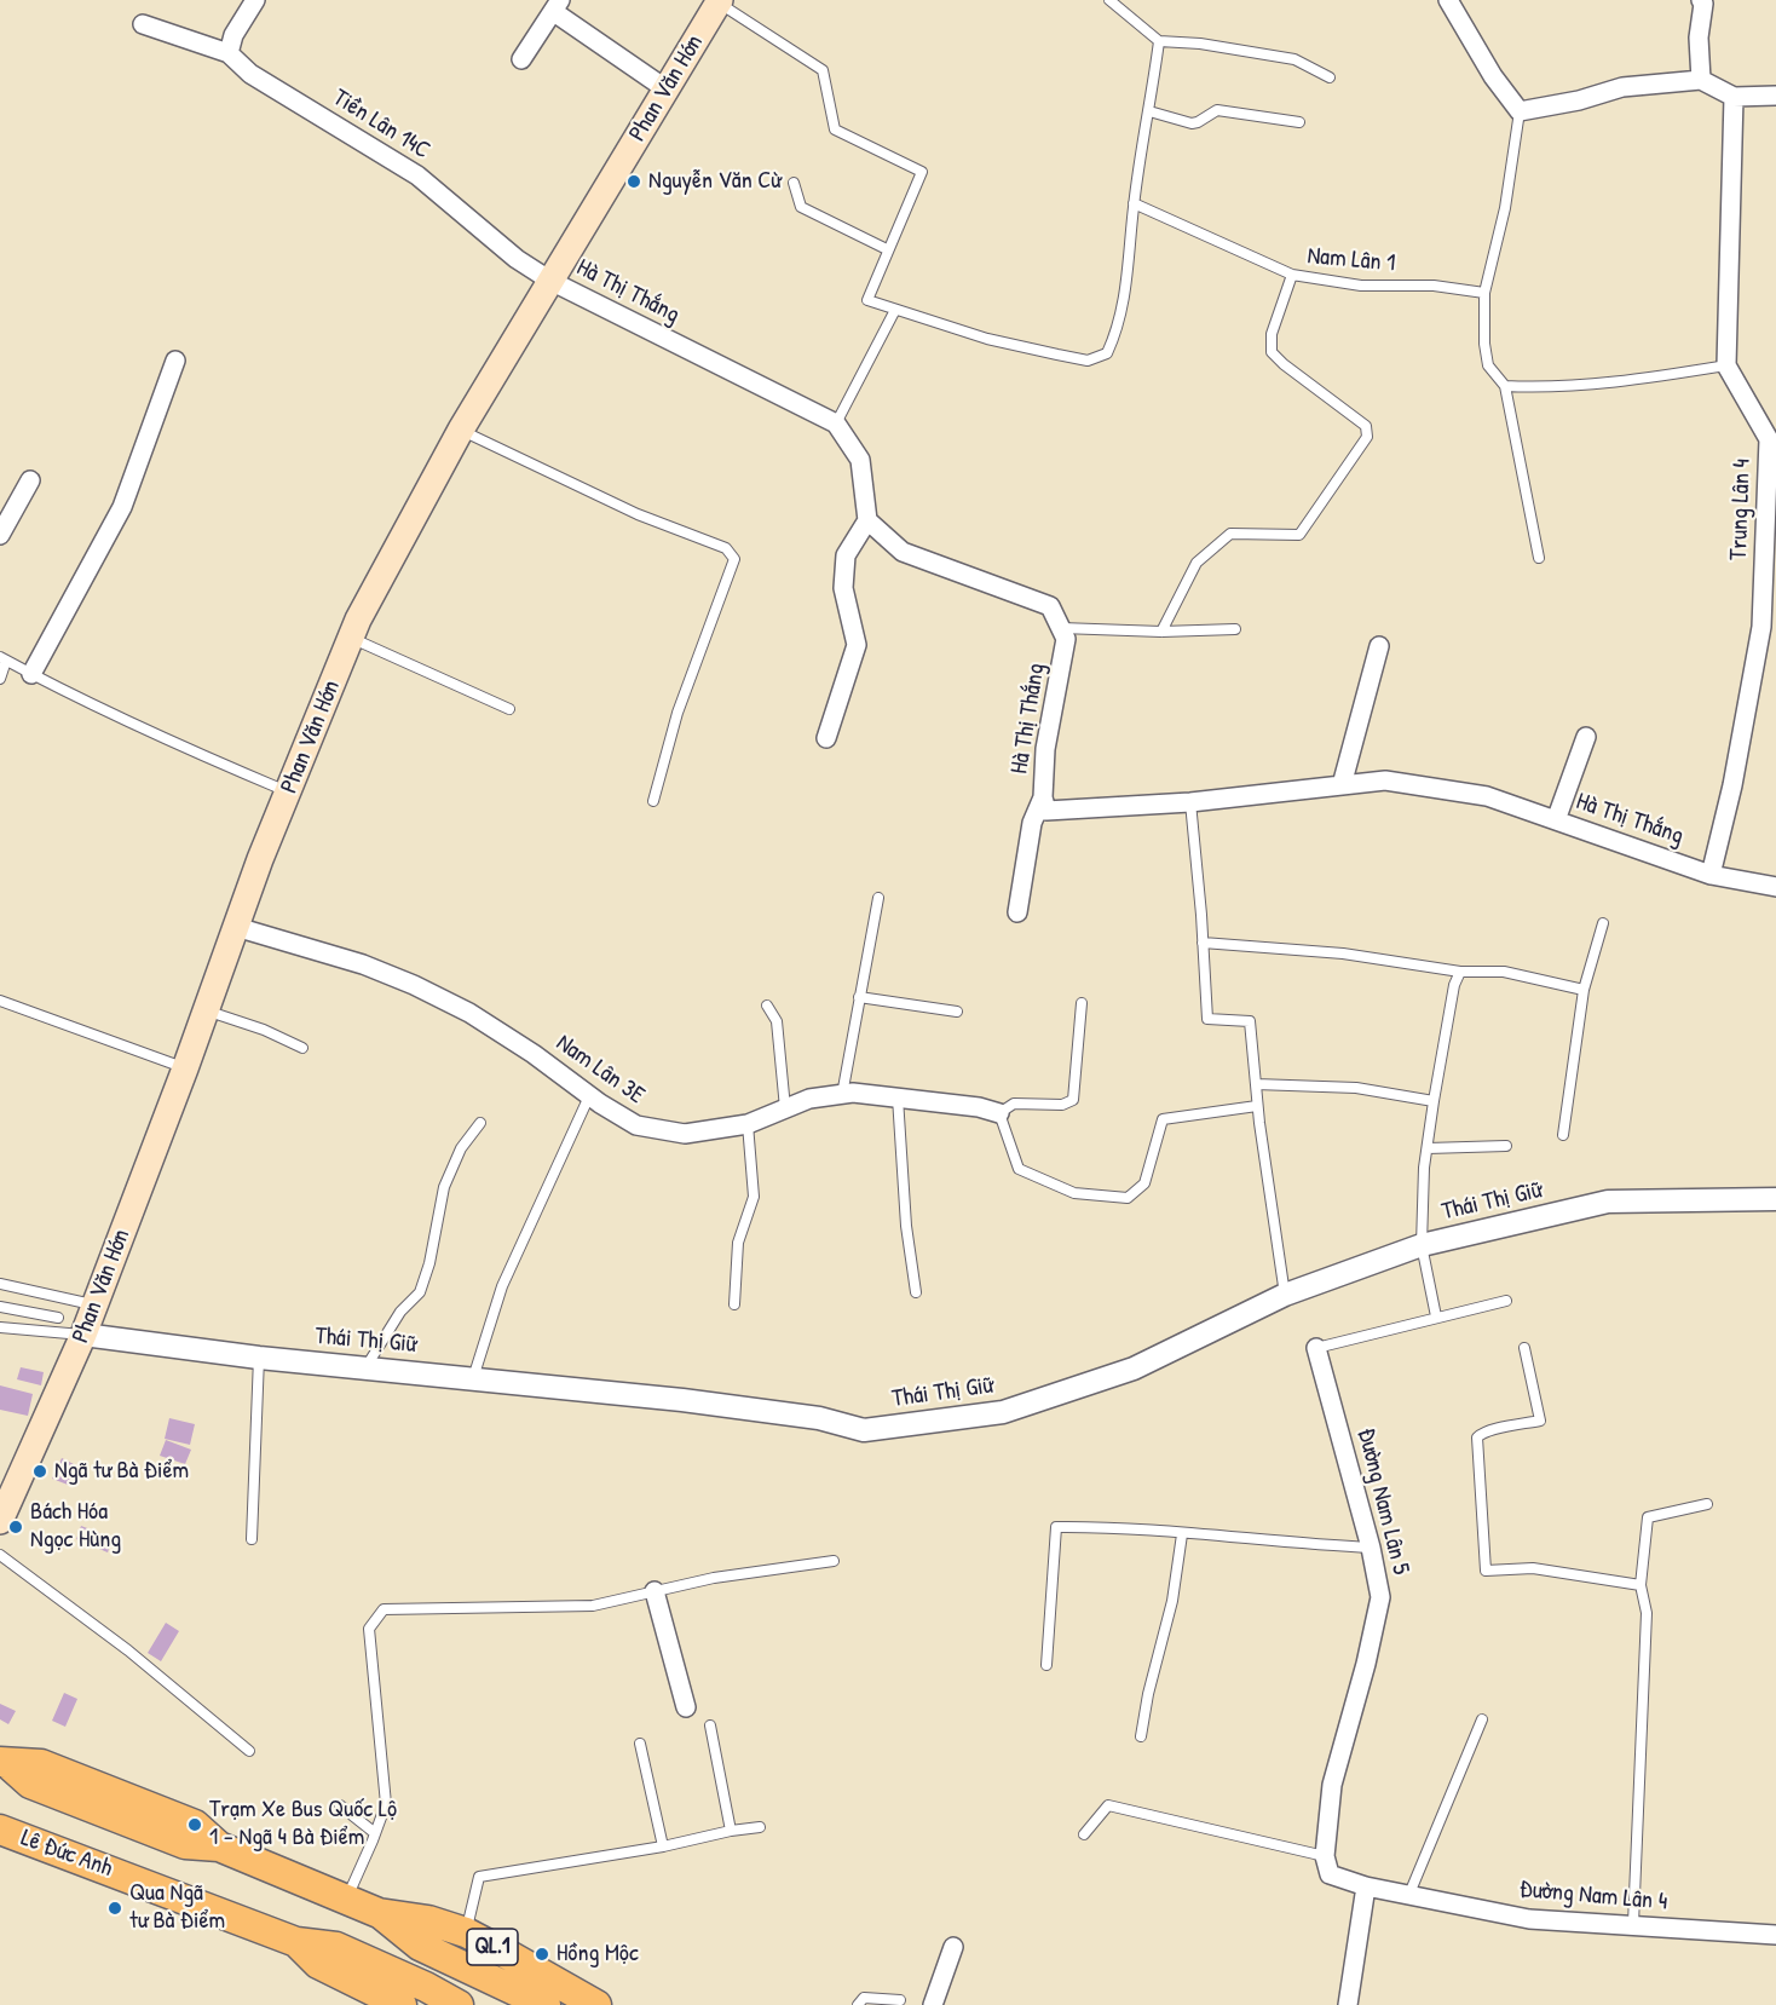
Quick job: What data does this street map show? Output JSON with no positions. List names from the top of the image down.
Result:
{
  "streets": {
    "highway": ["Lê Đức Anh", "QL.1"],
    "main road": ["Phan Văn Hớn"],
    "street": [
      "Tiền Lân 14C",
      "Hà Thị Thắng",
      "Trung Lân 4",
      "Nam Lân 3E",
      "Thái Thị Giữ",
      "Đường Nam Lân 5",
      "Đường Nam Lân 4"
    ],
    "lane": ["Nam Lân 1"]
  },
  "crossings": [
    ["Phan Văn Hớn", "Tiền Lân 14C"],
    ["Phan Văn Hớn", "Hà Thị Thắng"],
    ["Phan Văn Hớn", "Nam Lân 3E"],
    ["Phan Văn Hớn", "Thái Thị Giữ"],
    ["Tiền Lân 14C", "Hà Thị Thắng"],
    ["Hà Thị Thắng", "Trung Lân 4"]
  ],
  "places": [
    "Nguyễn Văn Cừ",
    "Ngã tư Bà Điểm",
    "Bách Hóa Ngọc Hùng",
    "Trạm Xe Bus Quốc Lộ 1 - Ngã 4 Bà Điểm",
    "Qua Ngã tư Bà Điểm",
    "Hồng Mộc"
  ]
}
